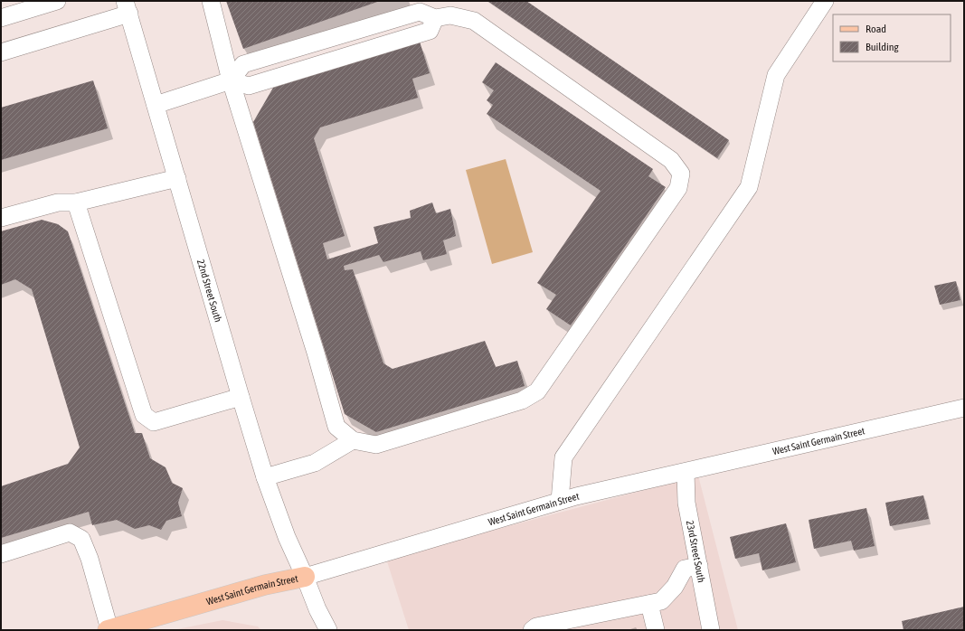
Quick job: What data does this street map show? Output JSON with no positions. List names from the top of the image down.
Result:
{
  "streets": {
    "main road": ["West Saint Germain Street"],
    "street": ["22nd Street South", "23rd Street South"]
  },
  "crossings": [
    ["22nd Street South", "West Saint Germain Street"],
    ["West Saint Germain Street", "23rd Street South"]
  ],
  "legend": ["Road", "Building"]
}
